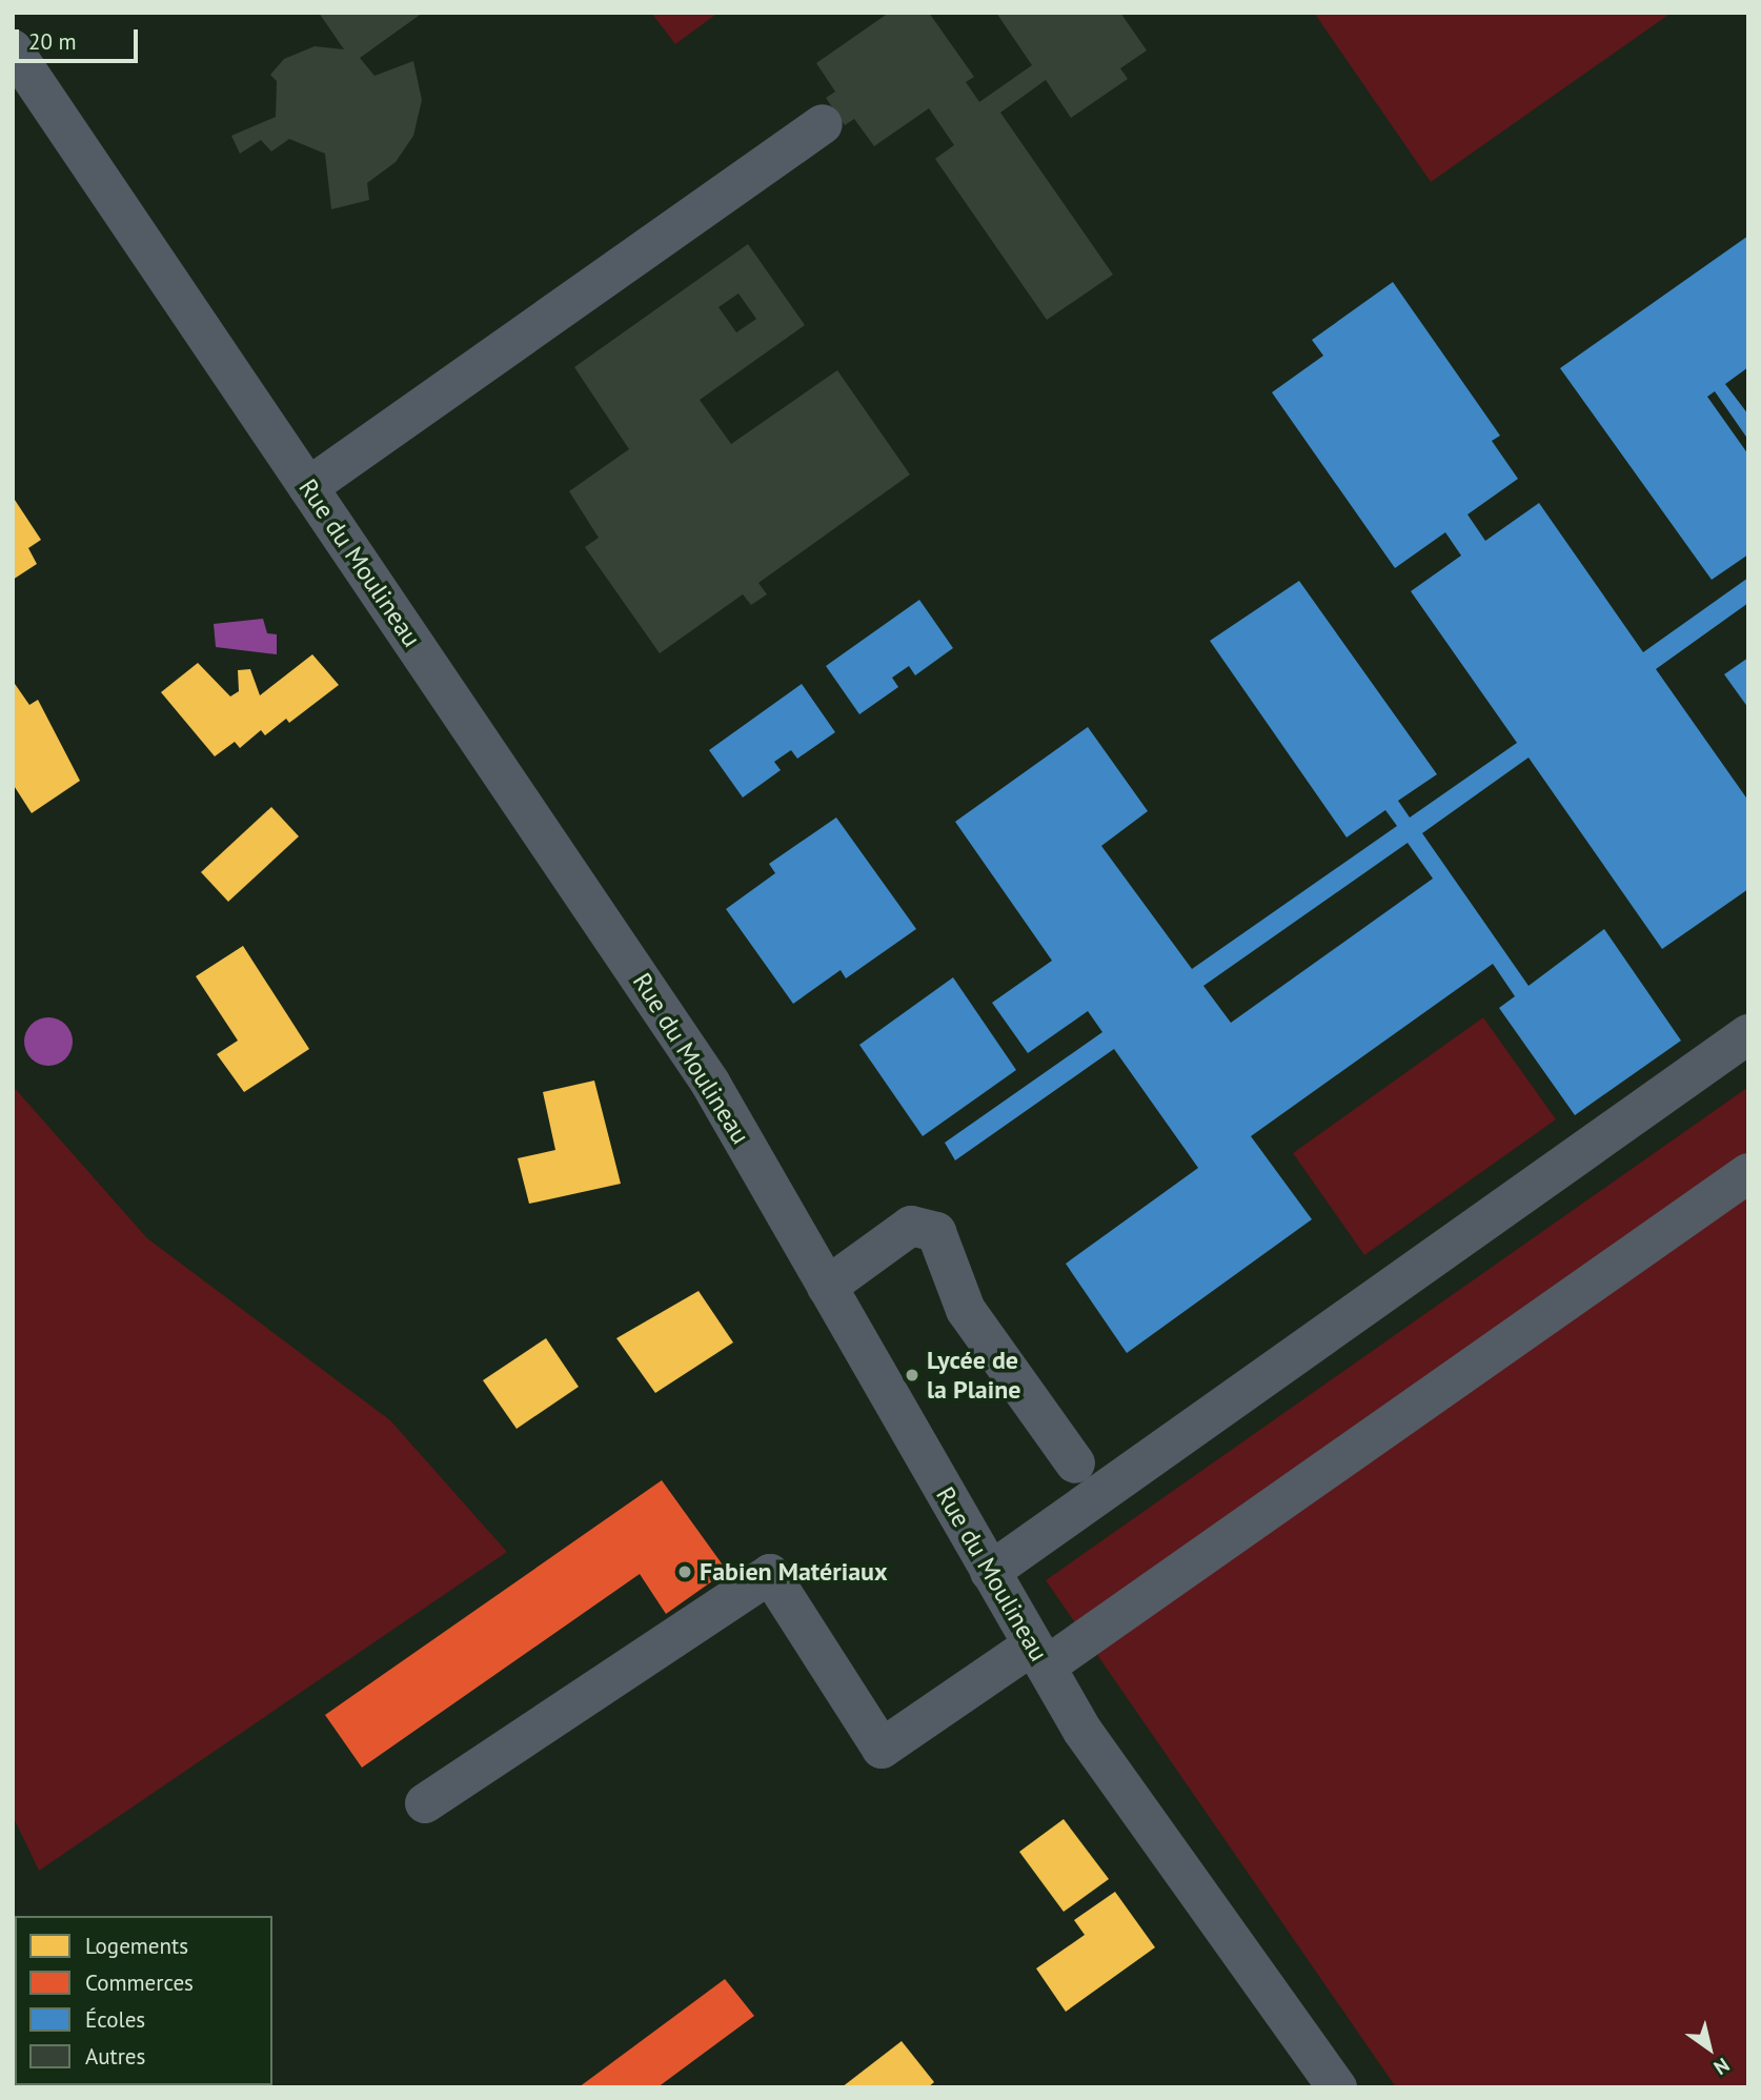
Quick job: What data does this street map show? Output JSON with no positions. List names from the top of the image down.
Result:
{
  "streets": {
    "street": ["Rue du Moulineau"]
  },
  "places": ["Lycée de la Plaine", "Fabien Matériaux"],
  "legend": [
    "Logements",
    "Commerces",
    "Écoles",
    "Autres"
  ],
  "scale_bar": "20 m",
  "north": "bottom right"
}
